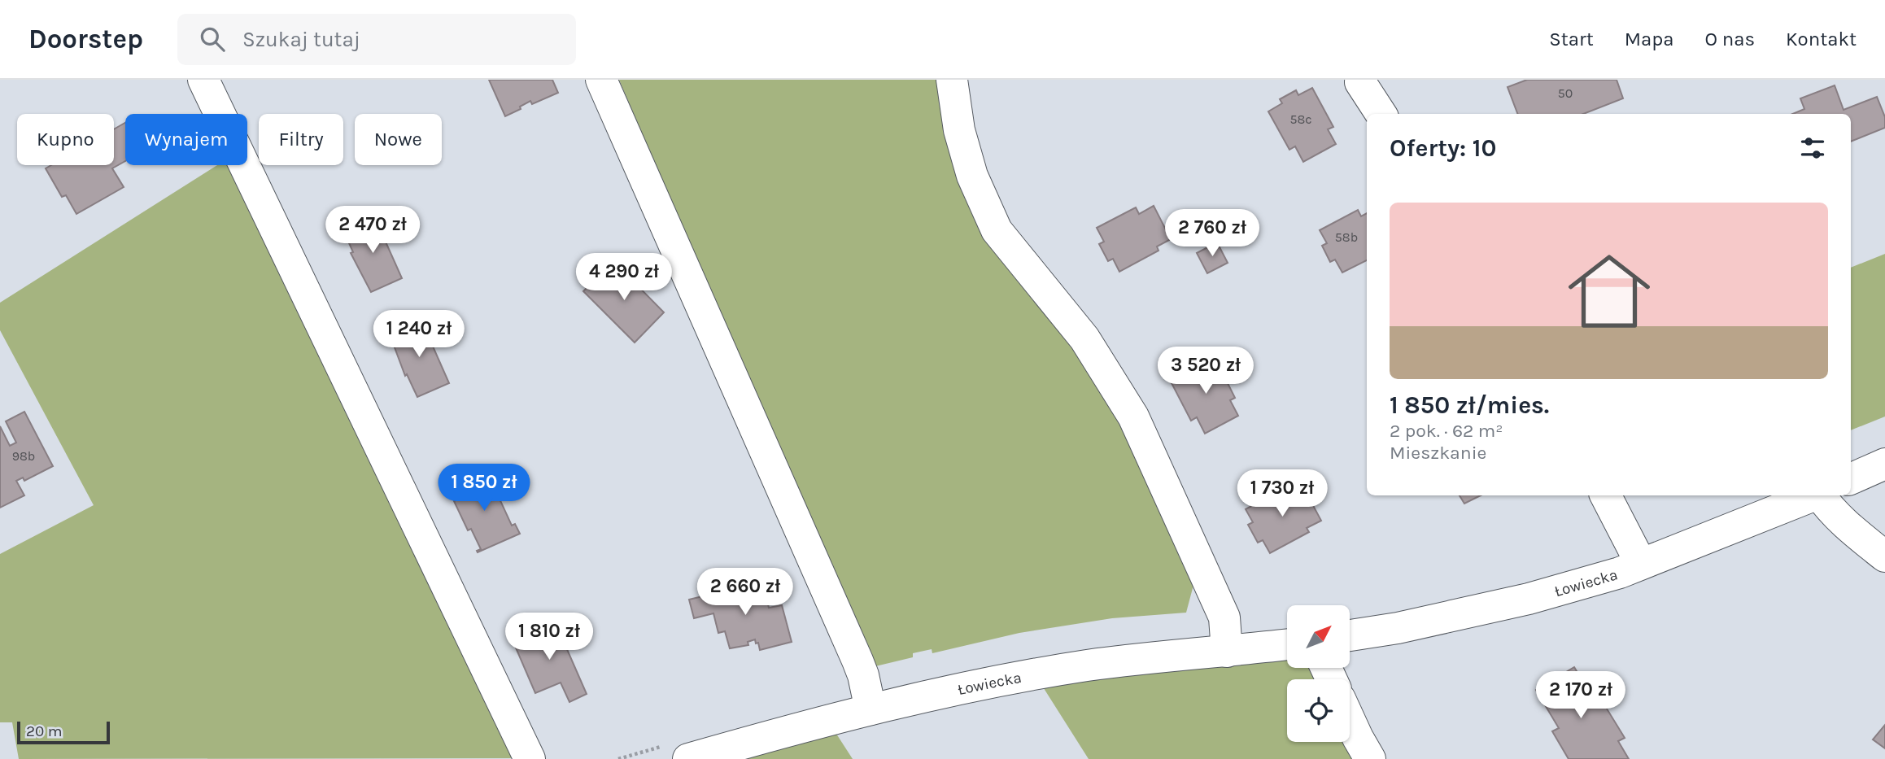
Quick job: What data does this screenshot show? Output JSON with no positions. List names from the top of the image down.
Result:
{
  "streets": {
    "street": ["Łowiecka"]
  },
  "house_numbers": [
    "50",
    "58c",
    "58b",
    "98b"
  ],
  "scale_bar": "20 m",
  "north": "top right",
  "page": {
    "header": "Doorstep",
    "search": "Szukaj tutaj",
    "nav": [
      "Start",
      "Mapa",
      "O nas",
      "Kontakt"
    ],
    "chip": [
      "Kupno",
      "Wynajem",
      "Filtry",
      "Nowe"
    ],
    "heading": "Oferty: 10",
    "list": [
      {
        "name": "1 850 zł/mies.",
        "note": "2 pok. · 62 m² · Mieszkanie"
      }
    ],
    "price": [
      "2 470 zł",
      "2 760 zł",
      "4 290 zł",
      "1 240 zł",
      "3 520 zł",
      "1 850 zł",
      "1 730 zł",
      "2 660 zł",
      "1 810 zł",
      "2 170 zł"
    ],
    "scale": "20 m"
  }
}
